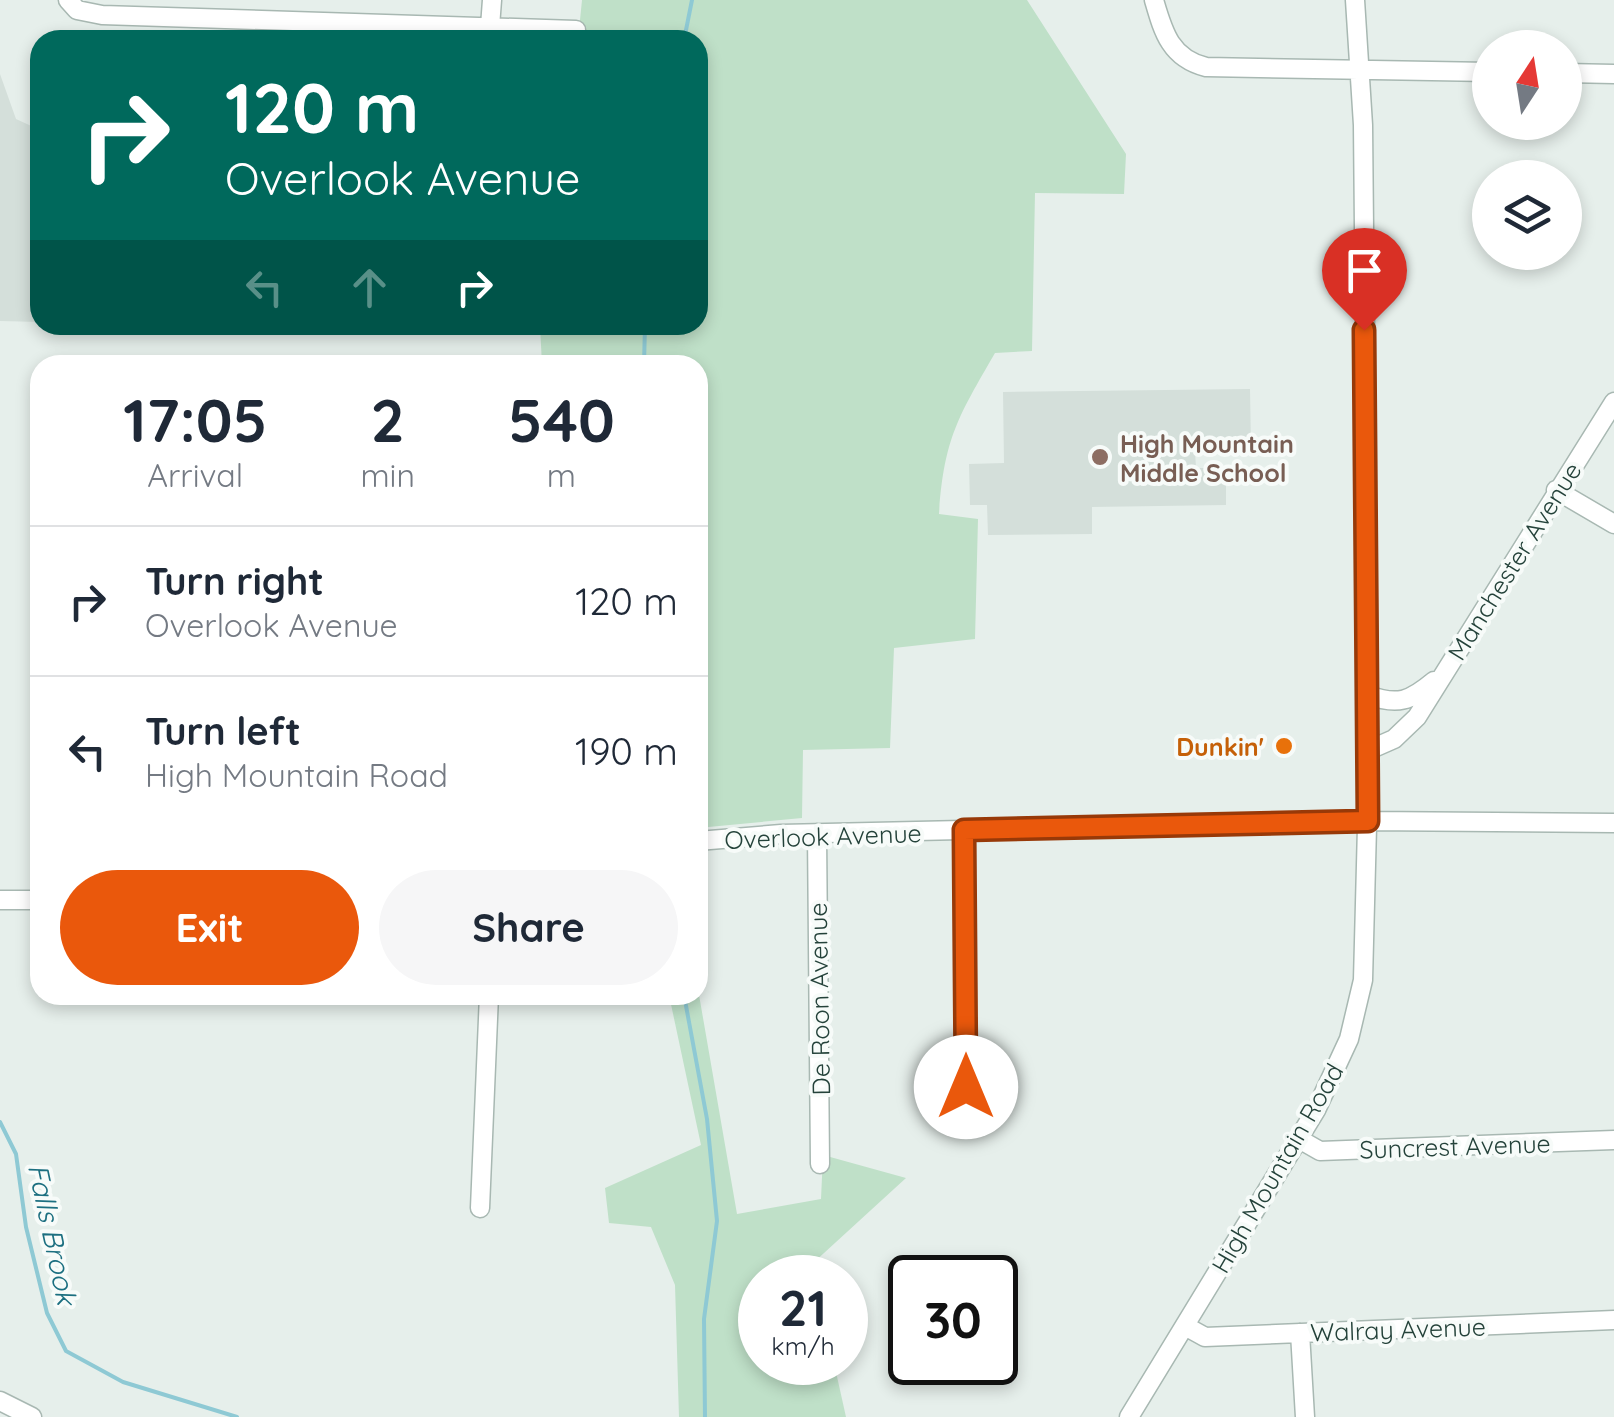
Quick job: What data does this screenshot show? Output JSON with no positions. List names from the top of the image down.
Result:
{
  "streets": {
    "street": [
      "Manchester Avenue",
      "Overlook Avenue",
      "De Roon Avenue",
      "Suncrest Avenue",
      "High Mountain Road",
      "Walray Avenue"
    ]
  },
  "crossings": [
    ["Manchester Avenue", "High Mountain Road"],
    ["Overlook Avenue", "De Roon Avenue"],
    ["Overlook Avenue", "High Mountain Road"],
    ["Suncrest Avenue", "High Mountain Road"],
    ["High Mountain Road", "Walray Avenue"]
  ],
  "water": ["Falls Brook"],
  "places": ["High Mountain Middle School", "Dunkin'"],
  "north": "top",
  "page": {
    "turn": ["120 m", "Overlook Avenue"],
    "eta": [
      "17:05",
      "Arrival",
      "2",
      "min",
      "540",
      "m"
    ],
    "list": [
      {
        "name": "Turn right",
        "note": "Overlook Avenue",
        "value": "120 m"
      },
      {
        "name": "Turn left",
        "note": "High Mountain Road",
        "value": "190 m"
      }
    ],
    "buttons": ["Exit", "Share"],
    "speed": "21 km/h",
    "limit": "30"
  }
}
